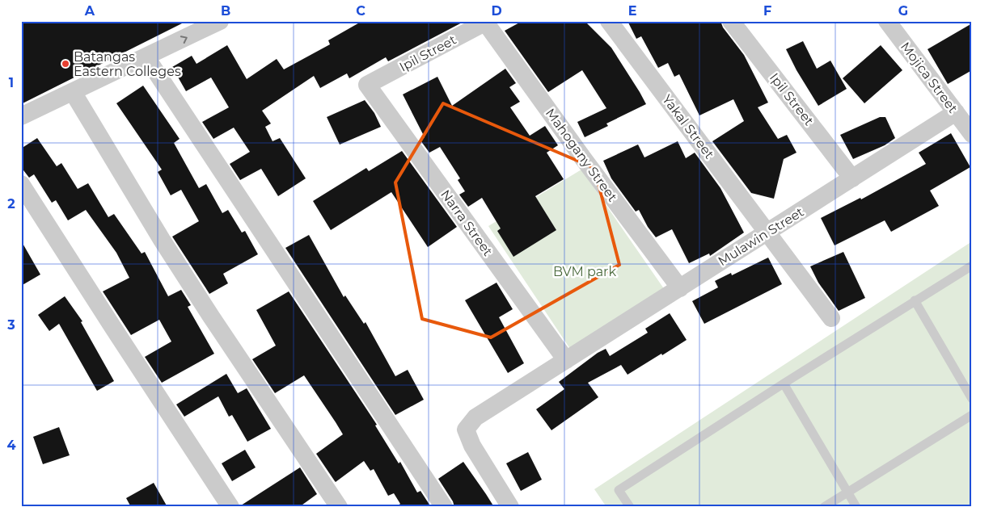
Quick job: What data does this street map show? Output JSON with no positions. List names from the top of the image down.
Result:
{
  "streets": {
    "street": [
      "Ipil Street",
      "Mojica Street",
      "Yakal Street",
      "Mahogany Street",
      "Narra Street",
      "Mulawin Street"
    ]
  },
  "crossings": [
    ["Ipil Street", "Mahogany Street"],
    ["Ipil Street", "Narra Street"],
    ["Ipil Street", "Mulawin Street"],
    ["Mojica Street", "Mulawin Street"],
    ["Yakal Street", "Mulawin Street"],
    ["Mahogany Street", "Mulawin Street"],
    ["Narra Street", "Mulawin Street"]
  ],
  "parks": ["BVM park"],
  "places": ["Batangas Eastern Colleges"],
  "grid": {
    "columns": [
      "A",
      "B",
      "C",
      "D",
      "E",
      "F",
      "G"
    ],
    "rows": [
      "1",
      "2",
      "3",
      "4"
    ]
  }
}
